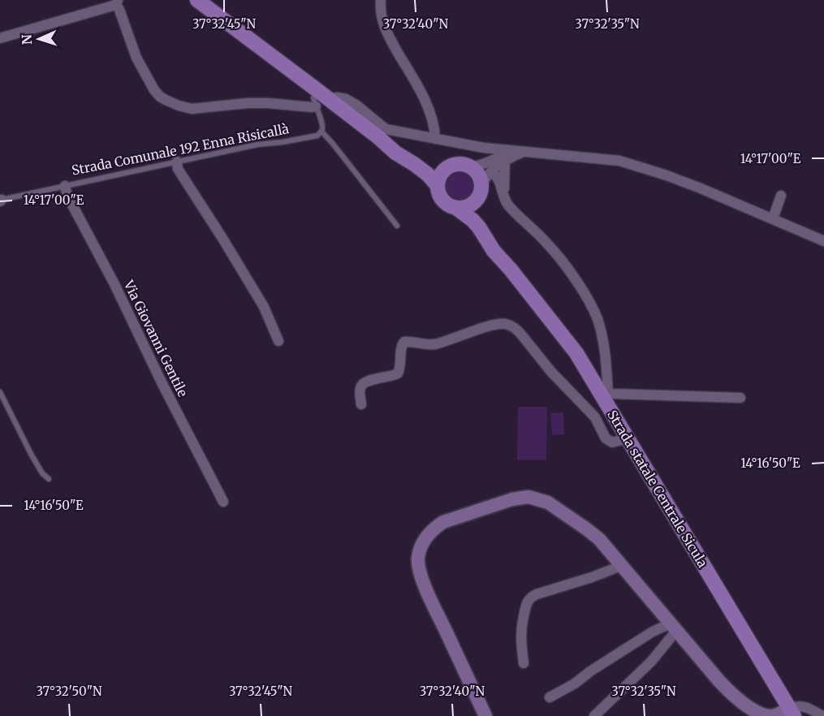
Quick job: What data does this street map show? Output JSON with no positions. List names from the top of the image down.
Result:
{
  "streets": {
    "main road": ["Strada statale Centrale Sicula"],
    "street": ["Via Giovanni Gentile"],
    "lane": ["Strada Comunale 192 Enna Risicallà"]
  },
  "crossings": [
    ["Strada Comunale 192 Enna Risicallà", "Via Giovanni Gentile"]
  ],
  "north": "left",
  "coordinates": [
    "37°32'45\"N",
    "37°32'40\"N",
    "37°32'35\"N",
    "14°17'00\"E",
    "14°16'50\"E",
    "37°32'50\"N"
  ]
}
